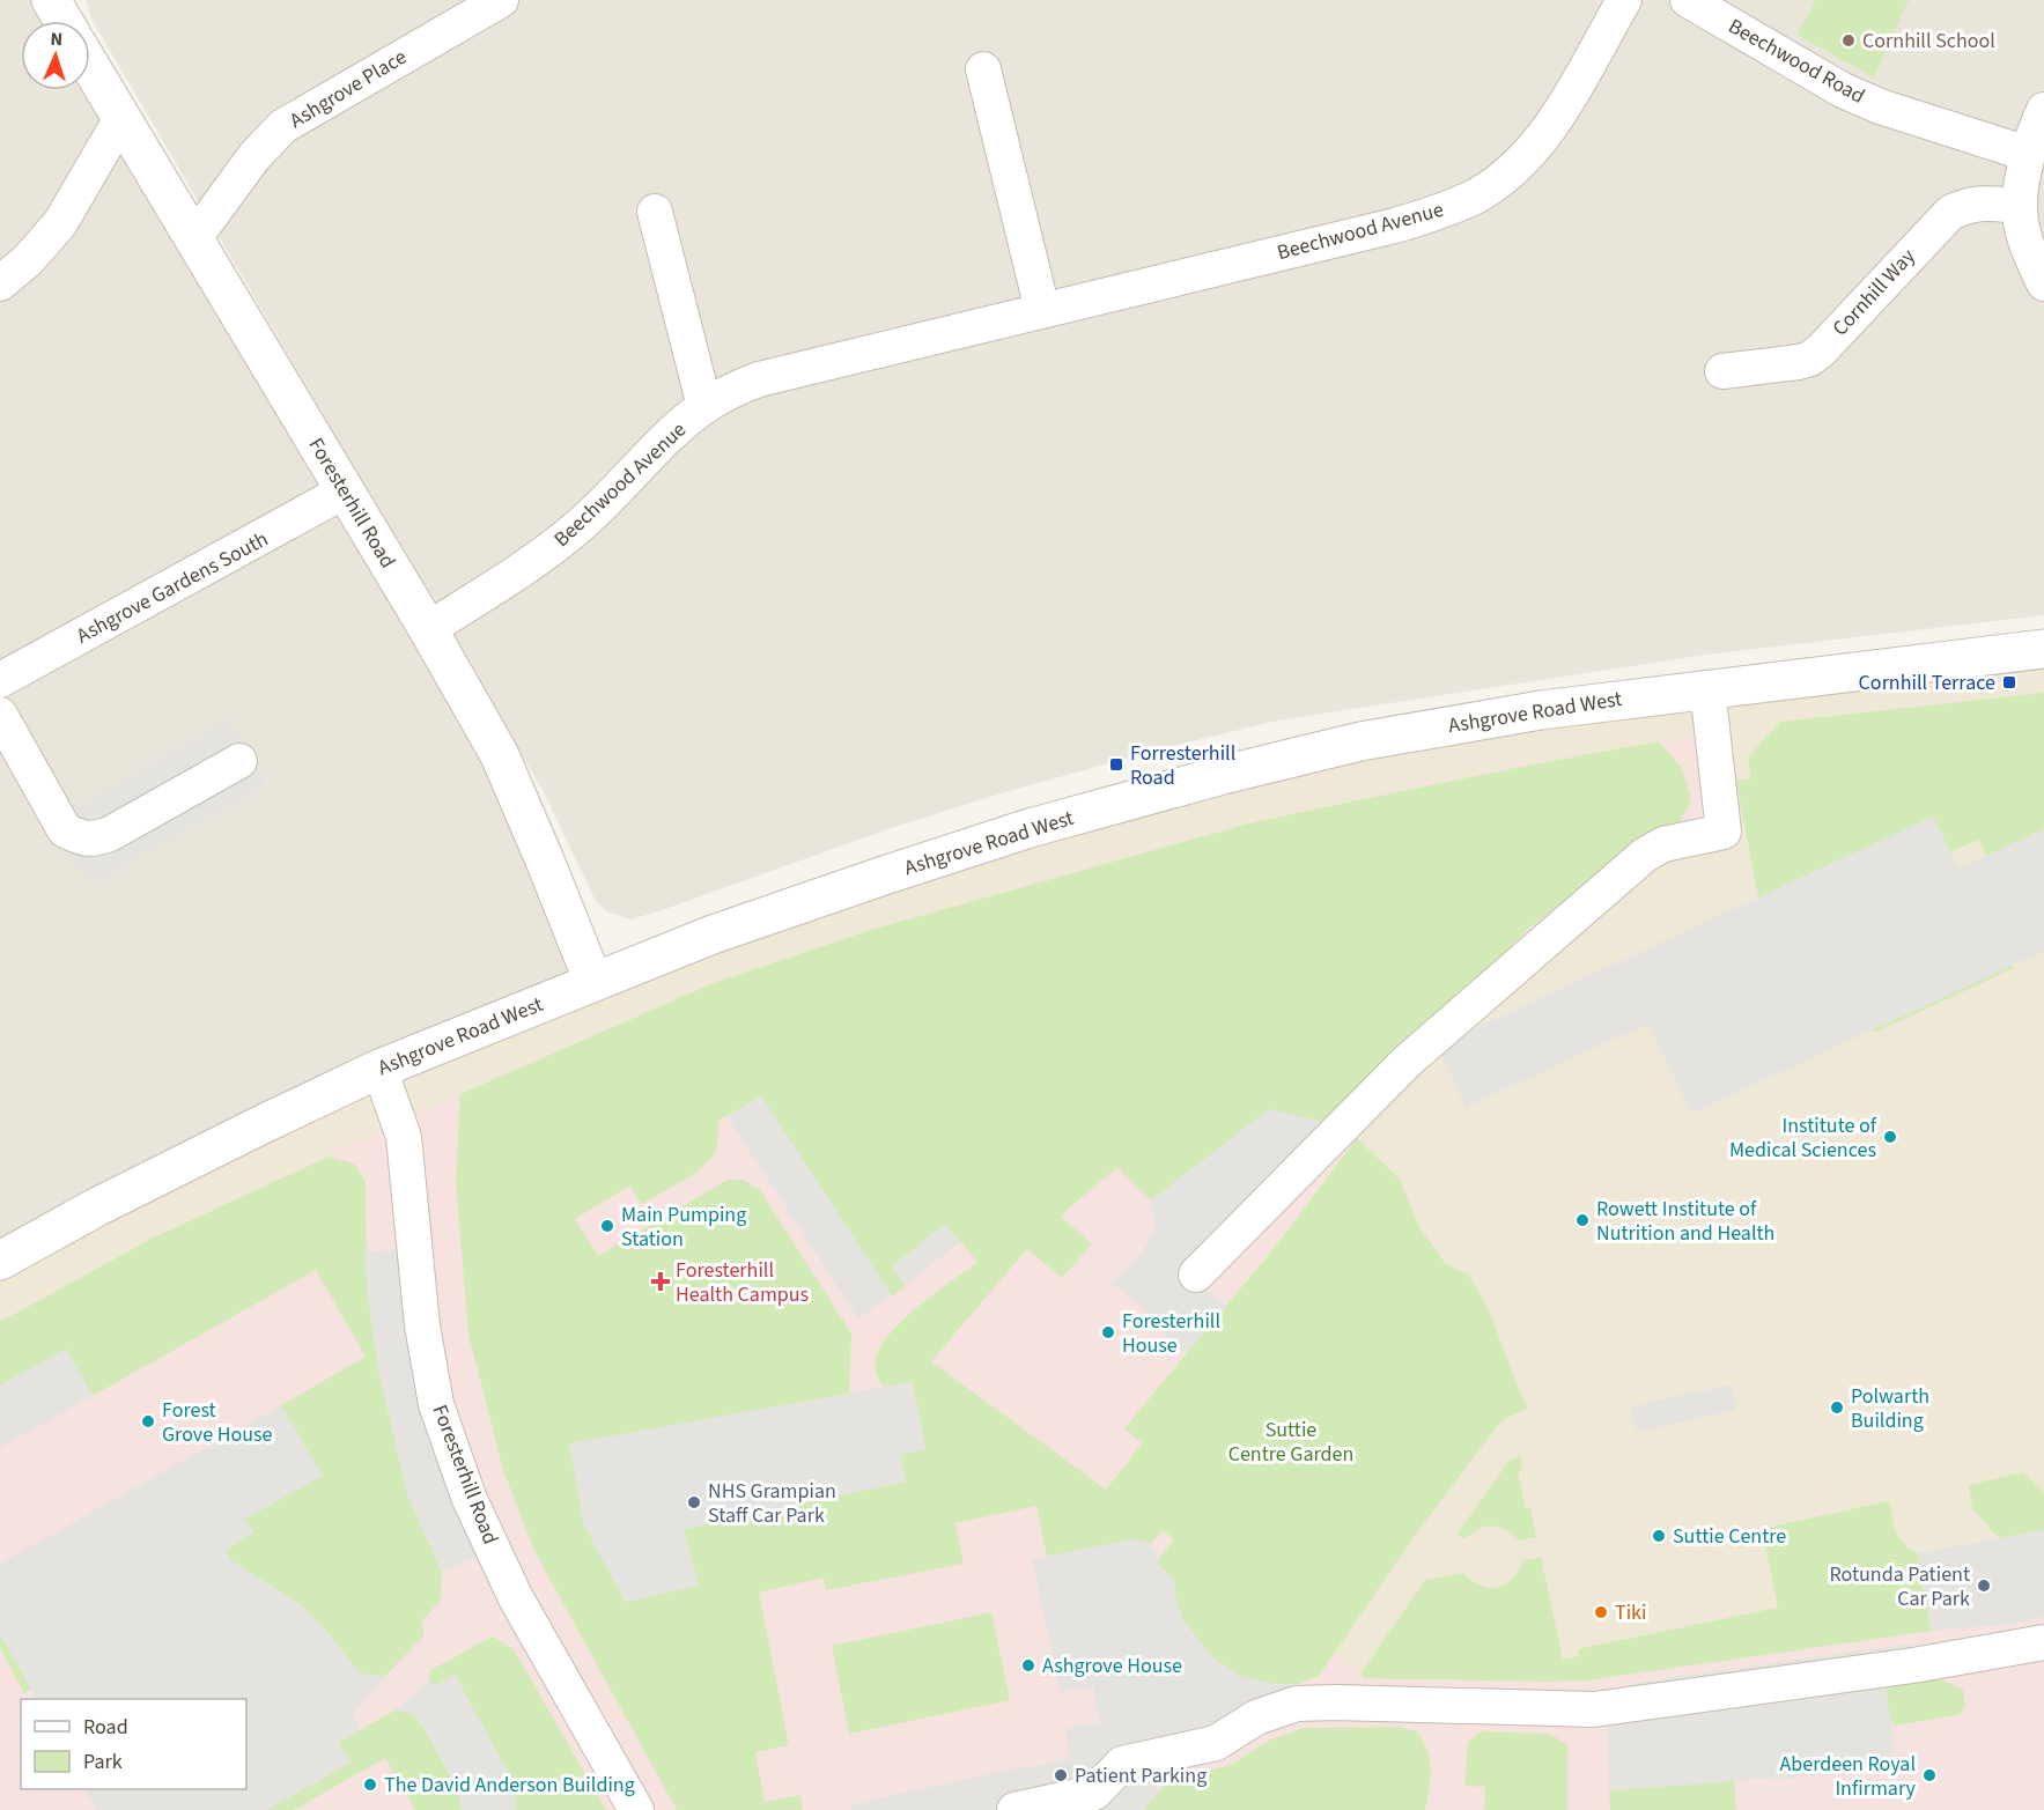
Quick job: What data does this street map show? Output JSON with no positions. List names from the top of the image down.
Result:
{
  "streets": {
    "street": [
      "Beechwood Road",
      "Ashgrove Place",
      "Beechwood Avenue",
      "Cornhill Way",
      "Foresterhill Road",
      "Ashgrove Gardens South",
      "Ashgrove Road West"
    ]
  },
  "crossings": [
    ["Ashgrove Place", "Foresterhill Road"],
    ["Beechwood Avenue", "Foresterhill Road"],
    ["Foresterhill Road", "Ashgrove Gardens South"],
    ["Foresterhill Road", "Ashgrove Road West"]
  ],
  "parks": ["Suttie Centre Garden"],
  "places": {
    "other": [
      "Cornhill School",
      "Institute of Medical Sciences",
      "Rowett Institute of Nutrition and Health",
      "Main Pumping Station",
      "Foresterhill House",
      "Polwarth Building",
      "Forest Grove House",
      "NHS Grampian Staff Car Park",
      "Suttie Centre",
      "Rotunda Patient Car Park",
      "Tiki",
      "Ashgrove House",
      "Patient Parking",
      "Aberdeen Royal Infirmary",
      "The David Anderson Building"
    ],
    "transit": ["Cornhill Terrace", "Forresterhill Road"],
    "health": ["Foresterhill Health Campus"]
  },
  "legend": ["Road", "Park"],
  "north": "top"
}
